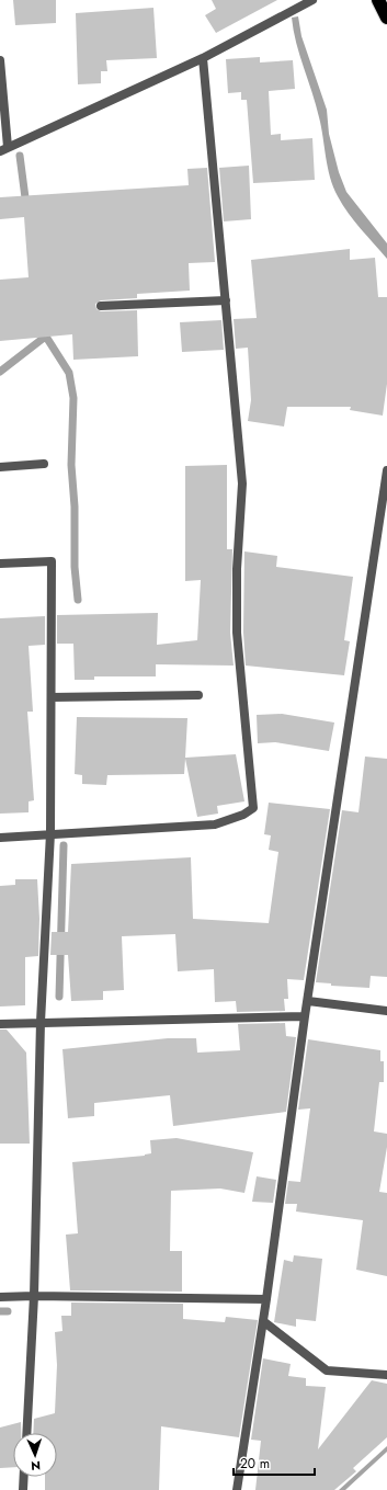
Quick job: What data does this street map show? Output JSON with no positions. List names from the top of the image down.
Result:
{
  "scale_bar": "20 m",
  "north": "bottom"
}
